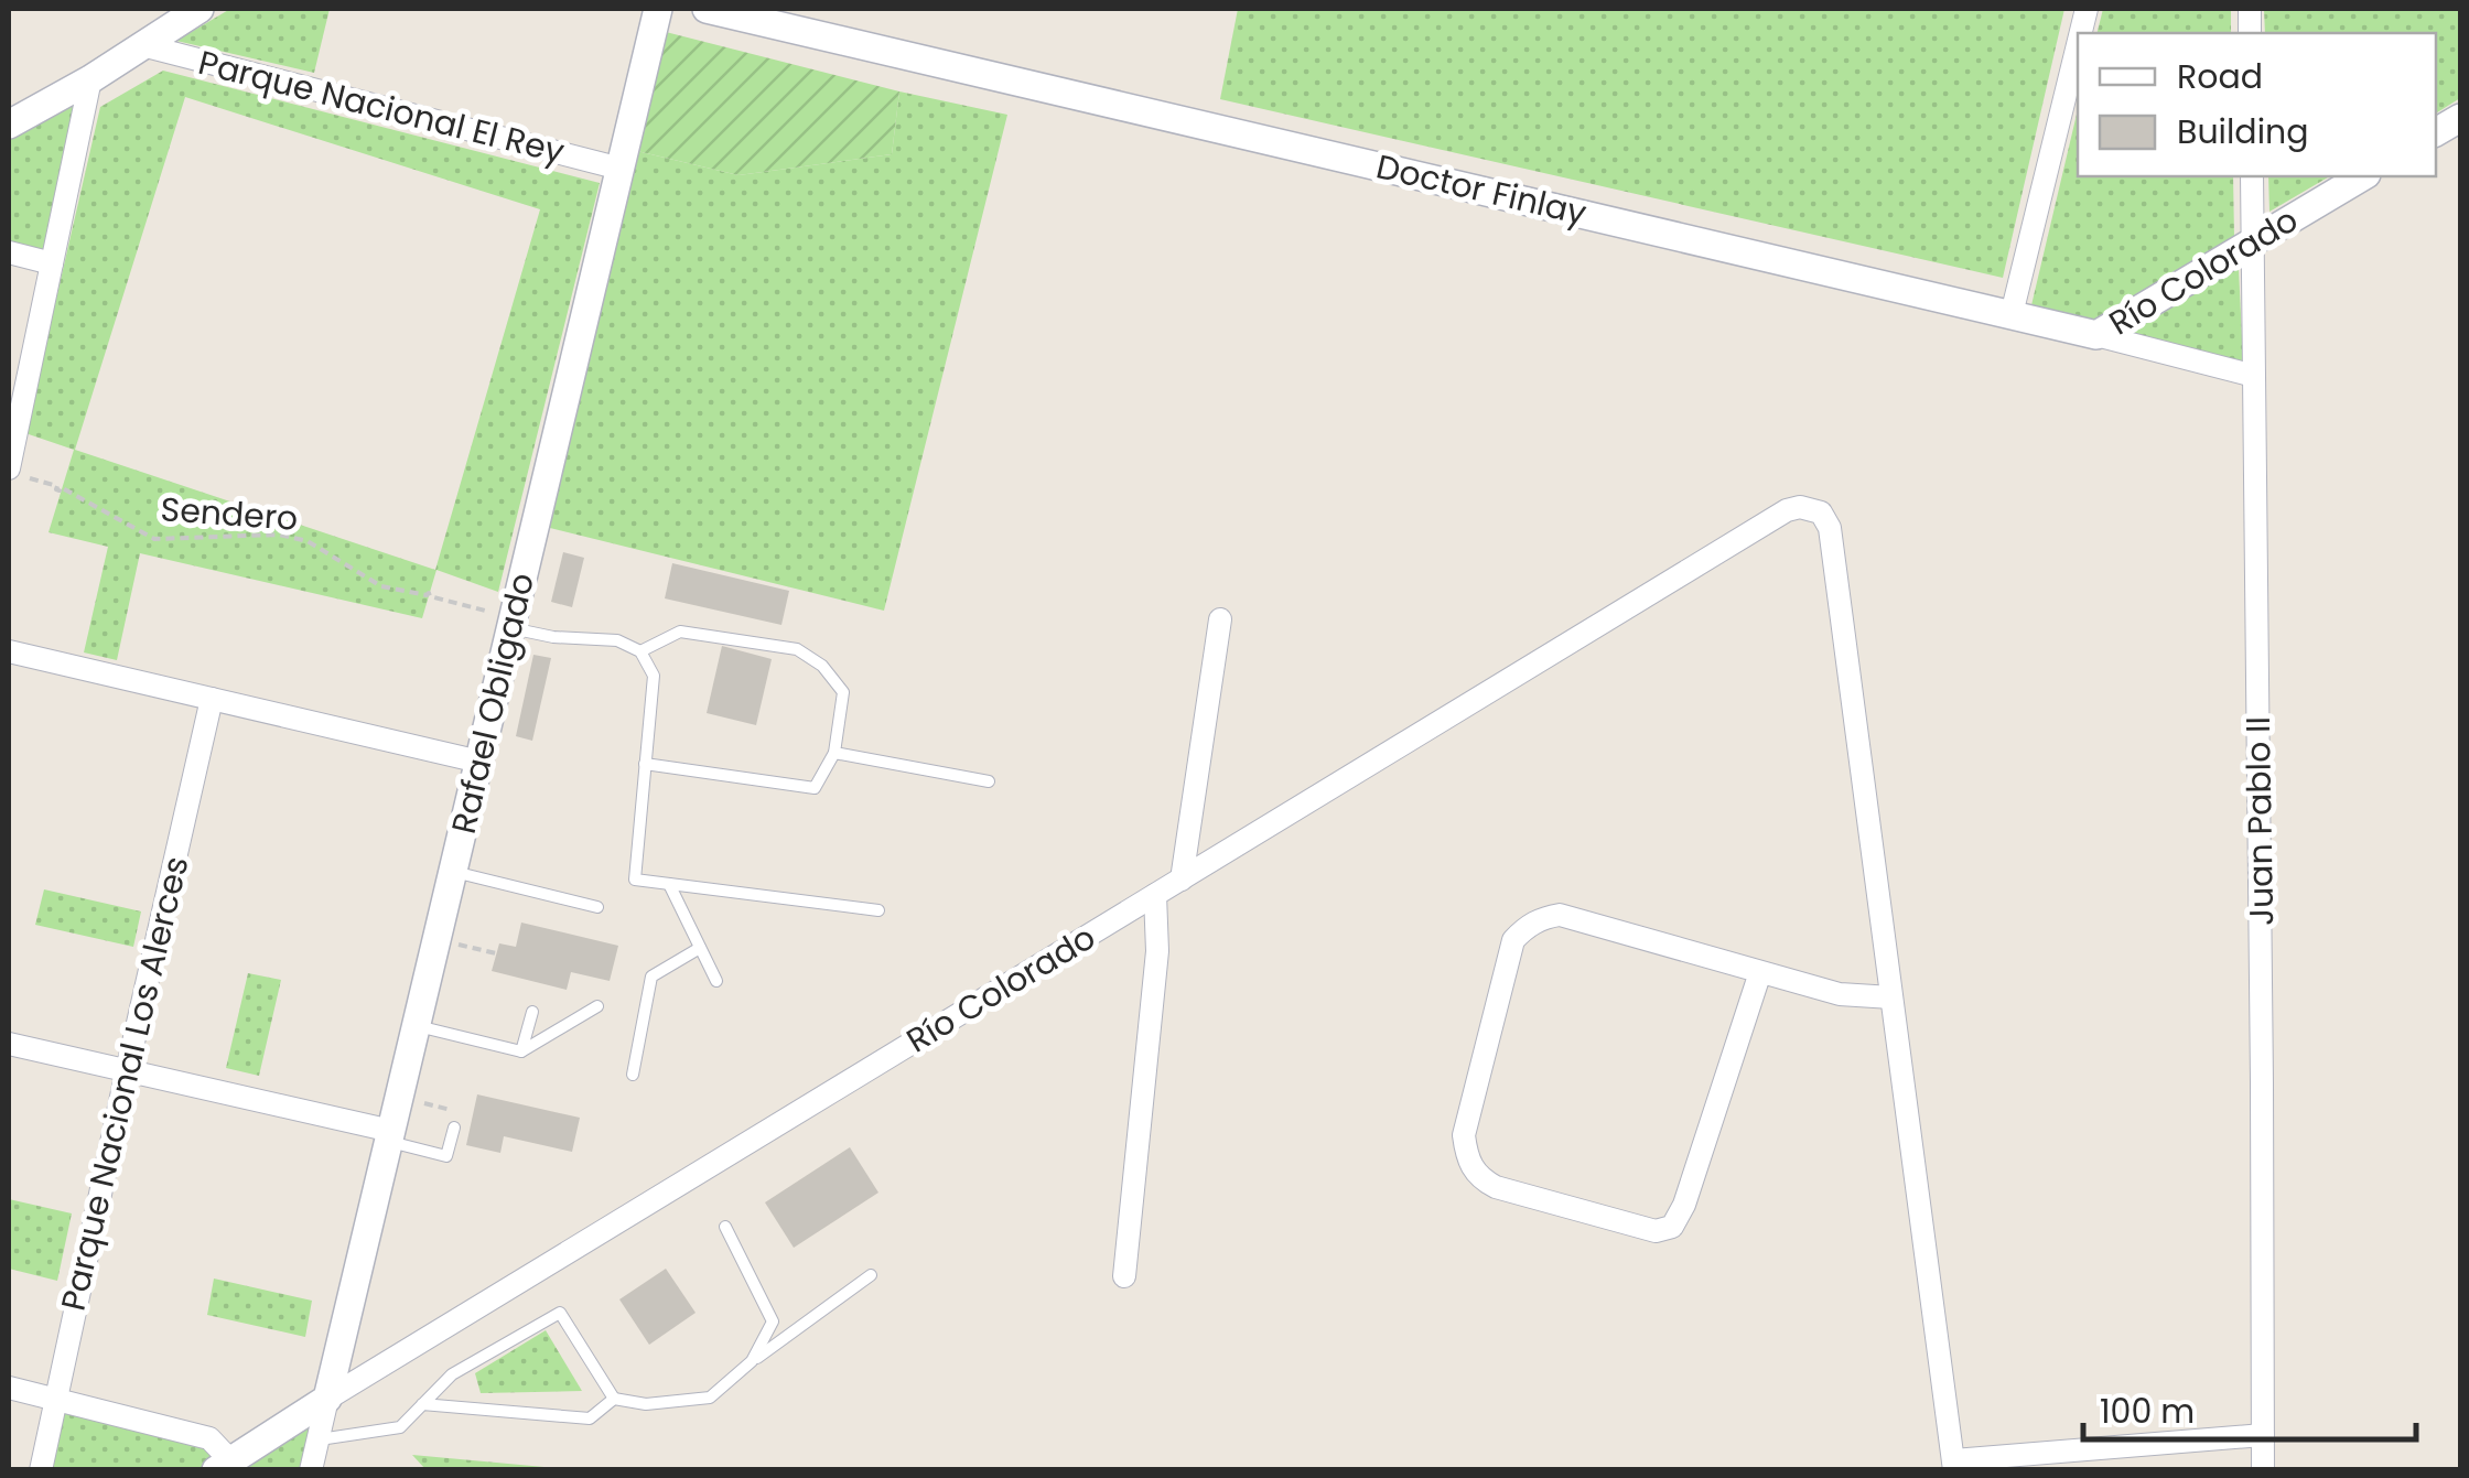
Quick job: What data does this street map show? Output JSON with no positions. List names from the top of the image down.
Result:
{
  "streets": {
    "street": [
      "Parque Nacional El Rey",
      "Doctor Finlay",
      "Río Colorado",
      "Rafael Obligado",
      "Juan Pablo II",
      "Parque Nacional Los Alerces"
    ],
    "path": ["Sendero"]
  },
  "crossings": [
    ["Parque Nacional El Rey", "Rafael Obligado"],
    ["Doctor Finlay", "Río Colorado"],
    ["Doctor Finlay", "Juan Pablo II"],
    ["Río Colorado", "Rafael Obligado"],
    ["Río Colorado", "Juan Pablo II"],
    ["Sendero", "Rafael Obligado"]
  ],
  "legend": ["Road", "Building"],
  "scale_bar": "100 m"
}
